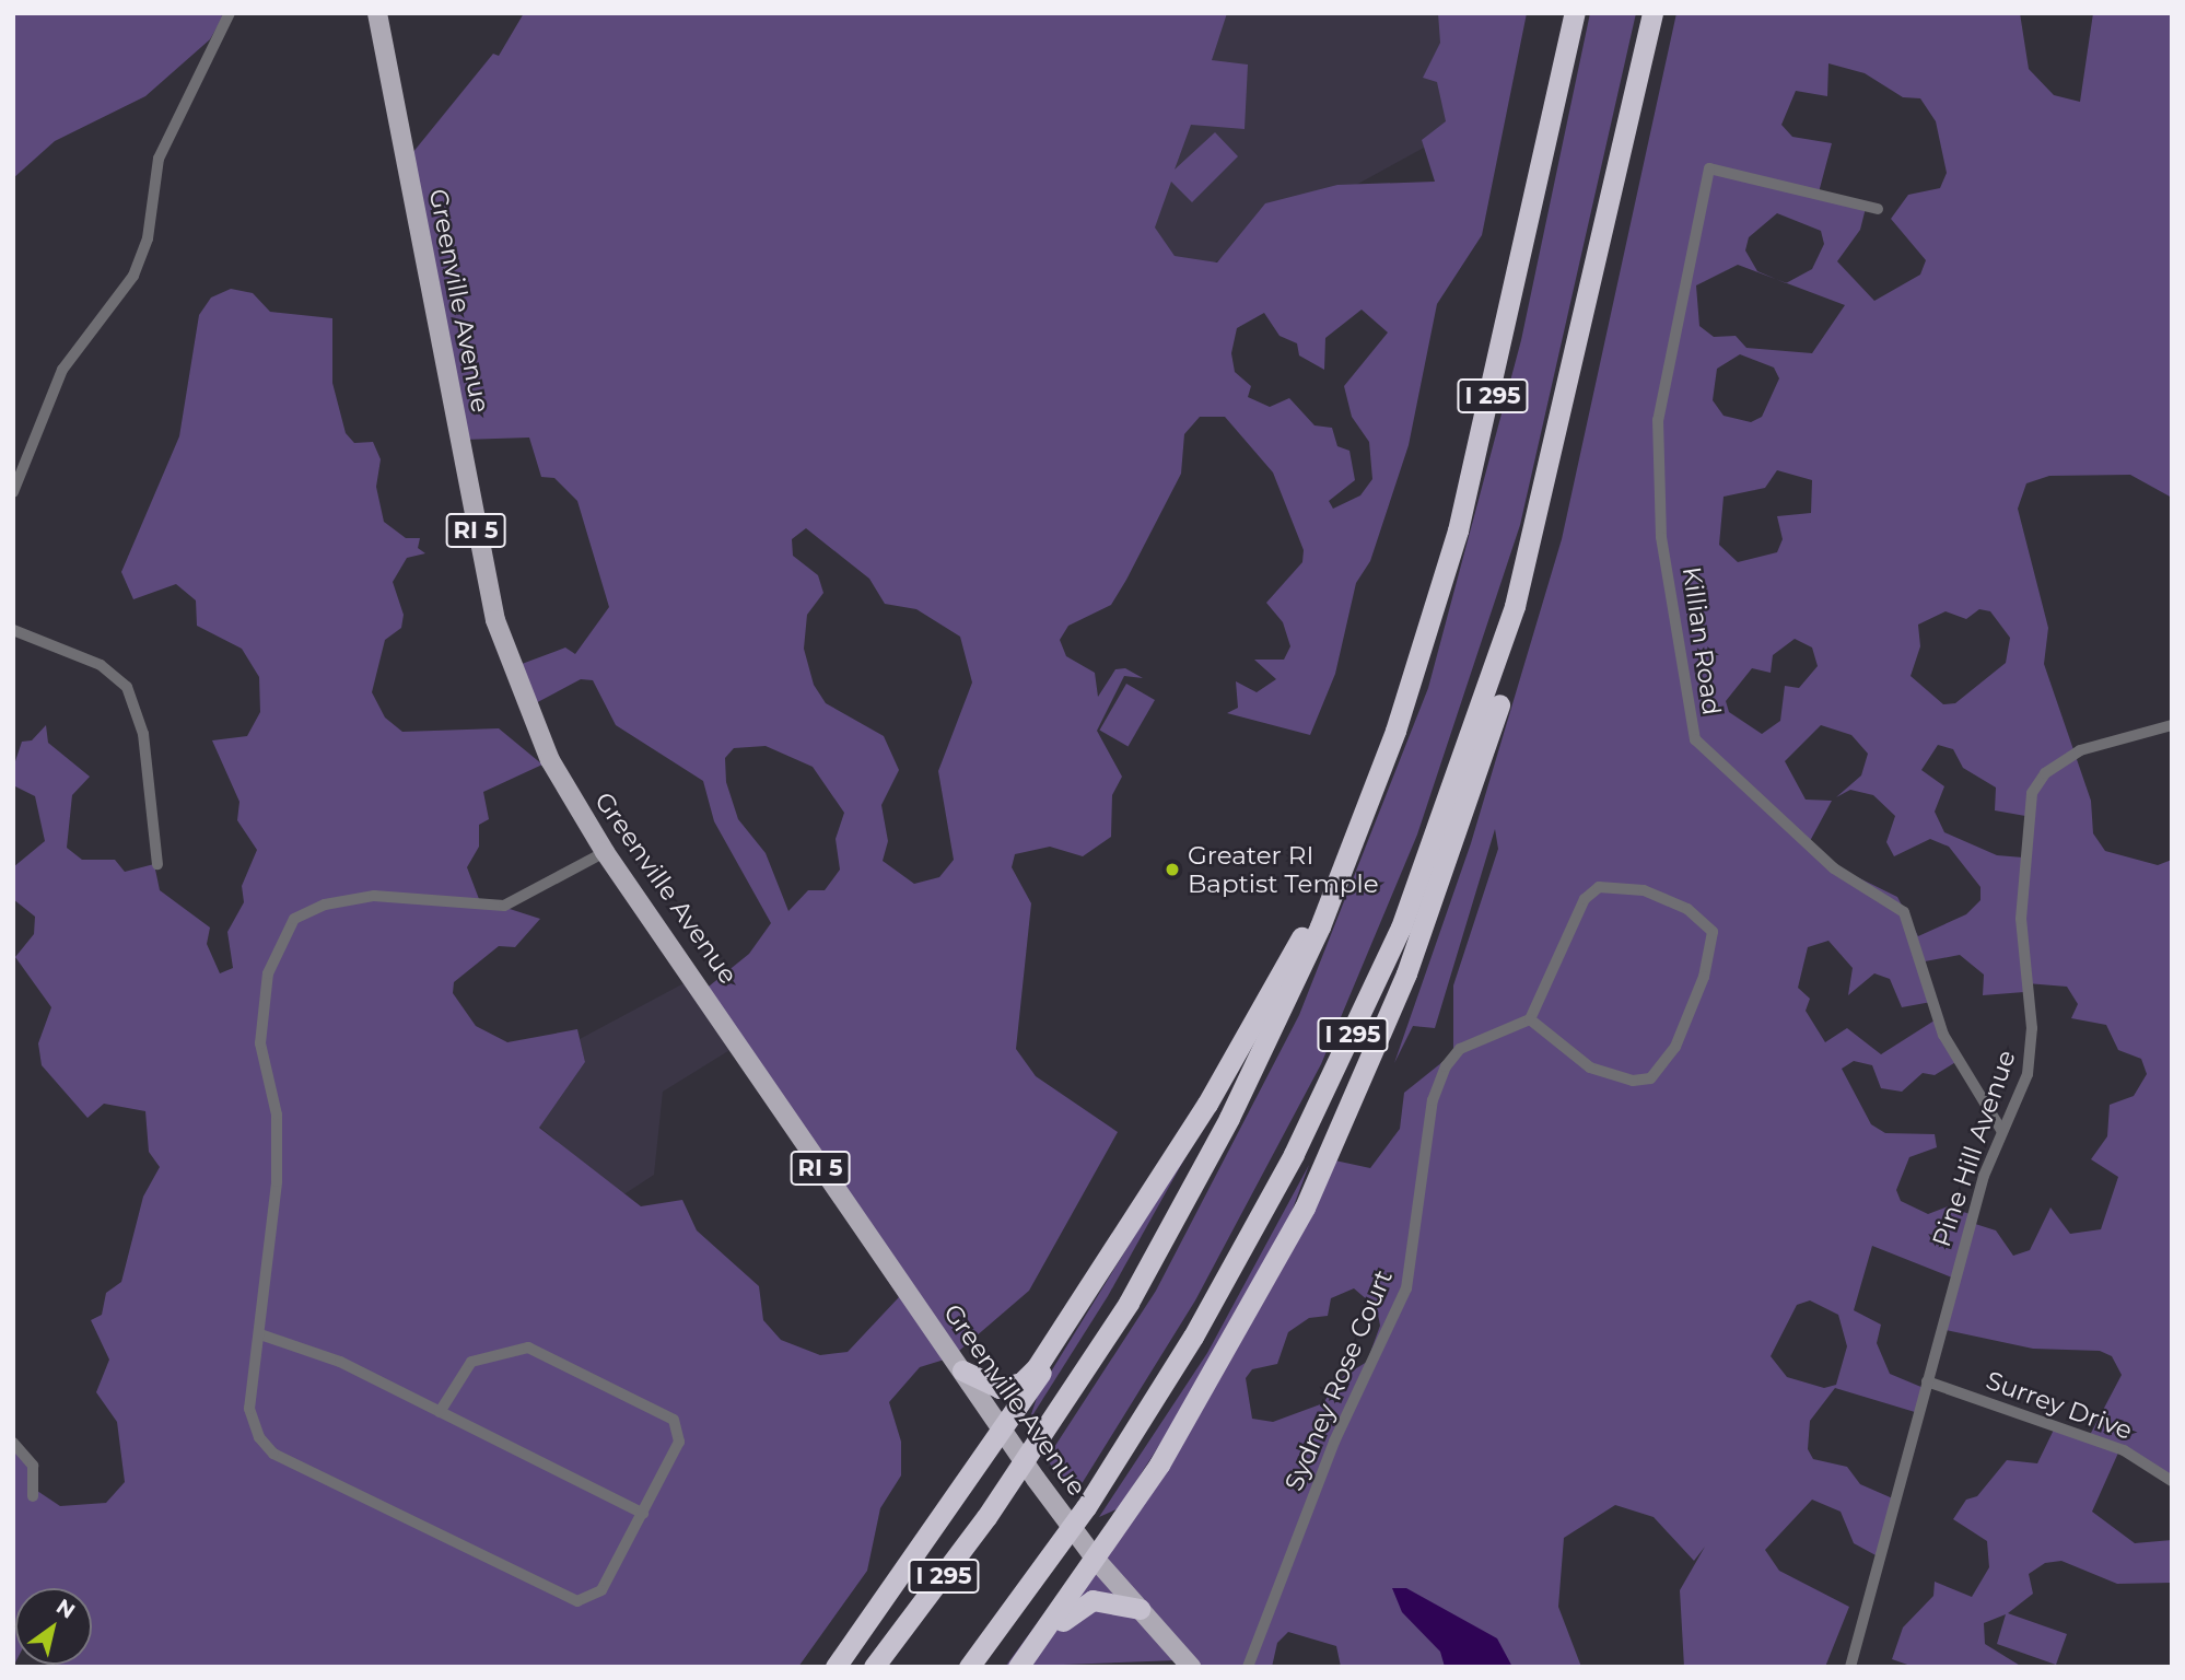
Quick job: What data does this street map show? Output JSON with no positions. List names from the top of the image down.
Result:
{
  "streets": {
    "highway": ["I 295"],
    "main road": ["Greenville Avenue", "RI 5"],
    "street": [
      "Killian Road",
      "Pine Hill Avenue",
      "Sydney Rose Court",
      "Surrey Drive"
    ]
  },
  "crossings": [
    ["Killian Road", "Pine Hill Avenue"],
    ["Pine Hill Avenue", "Surrey Drive"]
  ],
  "places": ["Greater RI Baptist Temple"],
  "north": "top right"
}
